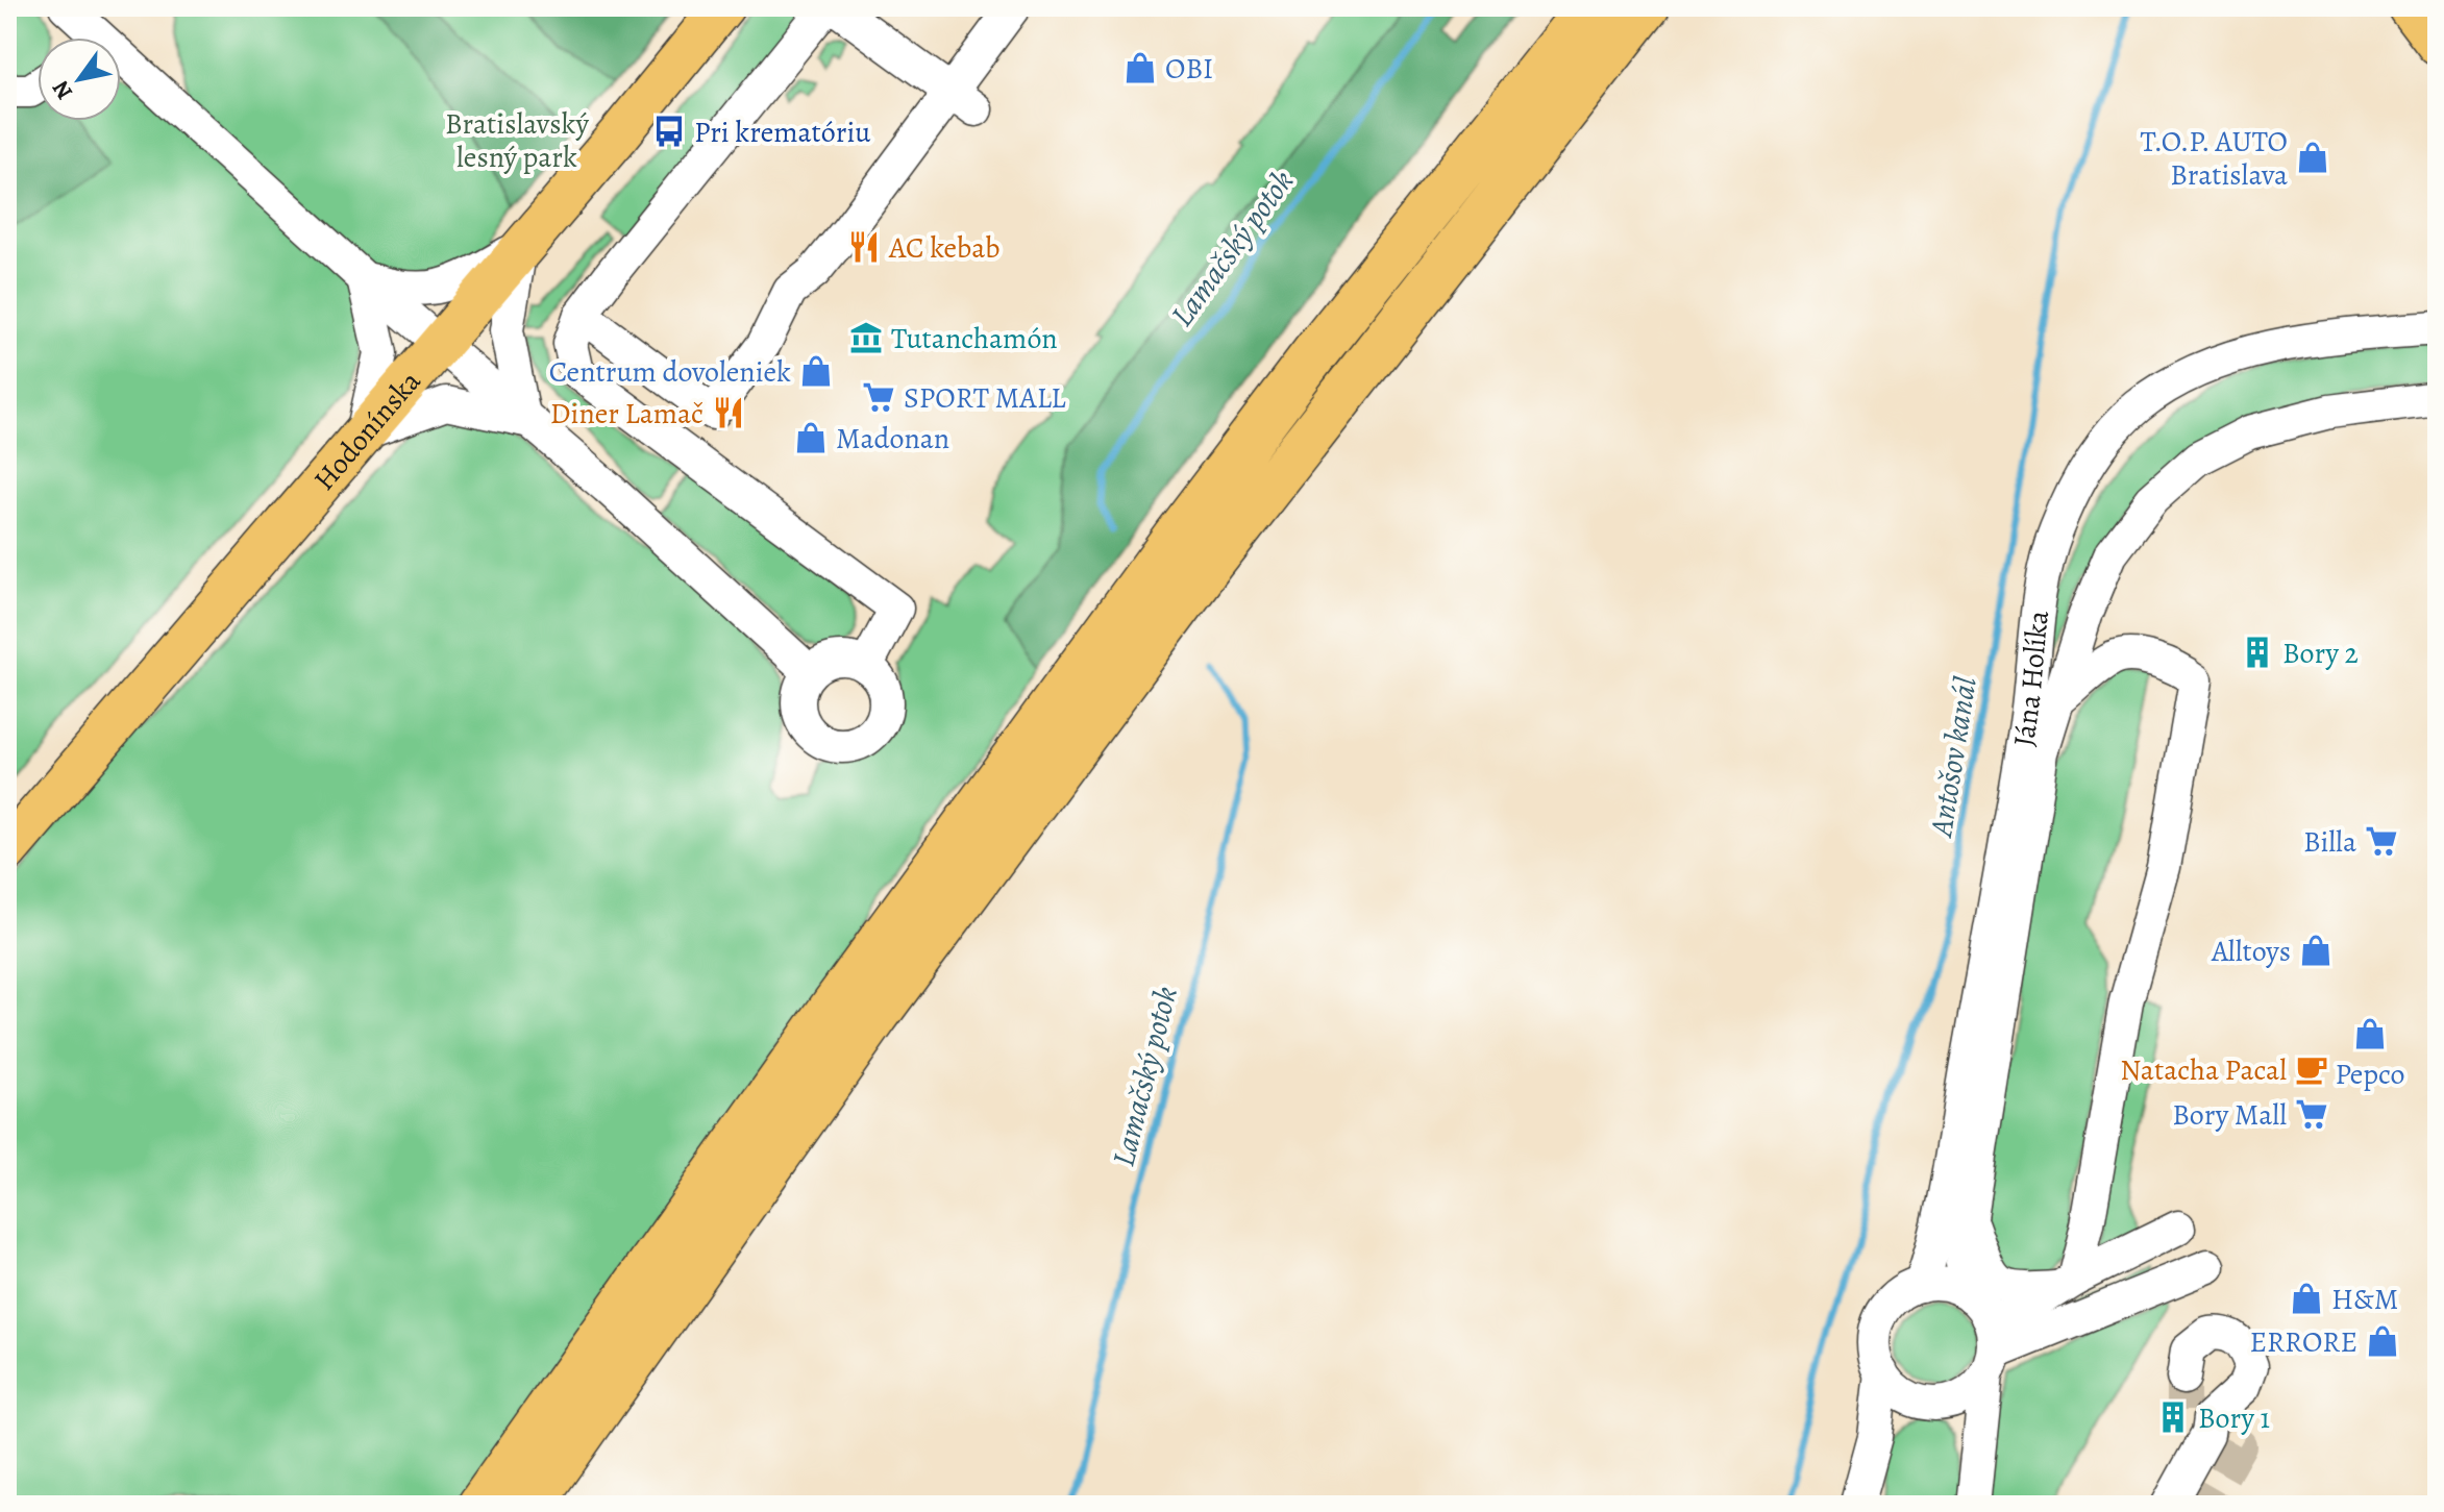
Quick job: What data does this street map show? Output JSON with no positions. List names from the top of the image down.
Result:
{
  "streets": {
    "main road": ["Hodonínska"],
    "street": ["Jána Holíka"]
  },
  "water": ["Lamačský potok", "Antošov kanál"],
  "parks": ["Bratislavský lesný park"],
  "places": {
    "shop": [
      "OBI",
      "T.O.P. AUTO Bratislava",
      "Centrum dovoleniek",
      "Madonan",
      "Alltoys",
      "Pepco",
      "H&M",
      "ERRORE"
    ],
    "bus stop": ["Pri krematóriu"],
    "restaurant": ["AC kebab", "Diner Lamač"],
    "museum": ["Tutanchamón"],
    "supermarket": ["SPORT MALL", "Billa", "Bory Mall"],
    "building": ["Bory 2", "Bory 1"],
    "cafe": ["Natacha Pacal"]
  },
  "north": "bottom left"
}
